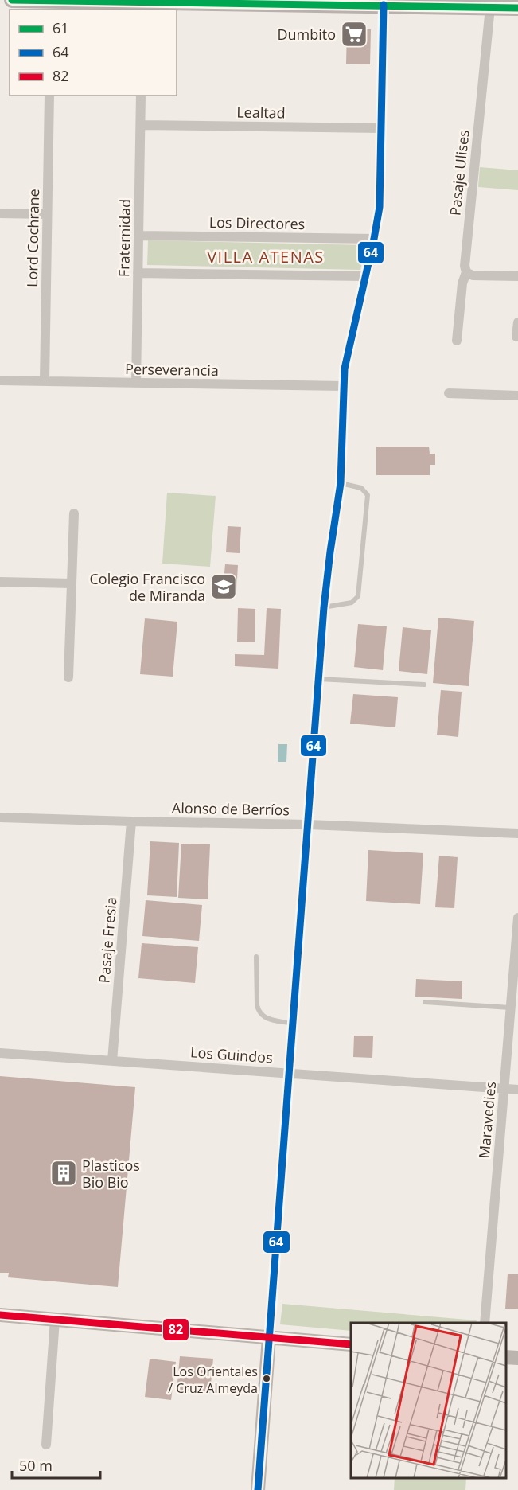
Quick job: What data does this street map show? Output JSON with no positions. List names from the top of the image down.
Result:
{
  "streets": {
    "street": [
      "Lealtad",
      "Pasaje Ulises",
      "Los Directores",
      "Lord Cochrane",
      "Fraternidad",
      "Perseverancia",
      "Alonso de Berríos",
      "Pasaje Fresia",
      "Los Guindos",
      "Maravedies"
    ]
  },
  "crossings": [
    ["Lealtad", "Fraternidad"],
    ["Los Directores", "Fraternidad"],
    ["Lord Cochrane", "Perseverancia"],
    ["Fraternidad", "Perseverancia"],
    ["Alonso de Berríos", "Pasaje Fresia"],
    ["Pasaje Fresia", "Los Guindos"],
    ["Los Guindos", "Maravedies"]
  ],
  "districts": ["VILLA ATENAS"],
  "places": {
    "supermarket": ["Dumbito"],
    "school or university": ["Colegio Francisco de Miranda"],
    "building": ["Plasticos Bio Bio"],
    "other": ["Los Orientales / Cruz Almeyda"]
  },
  "lines": ["transit line 61", "transit line 64", "transit line 82"],
  "legend": ["61", "64", "82"],
  "scale_bar": "50 m"
}
